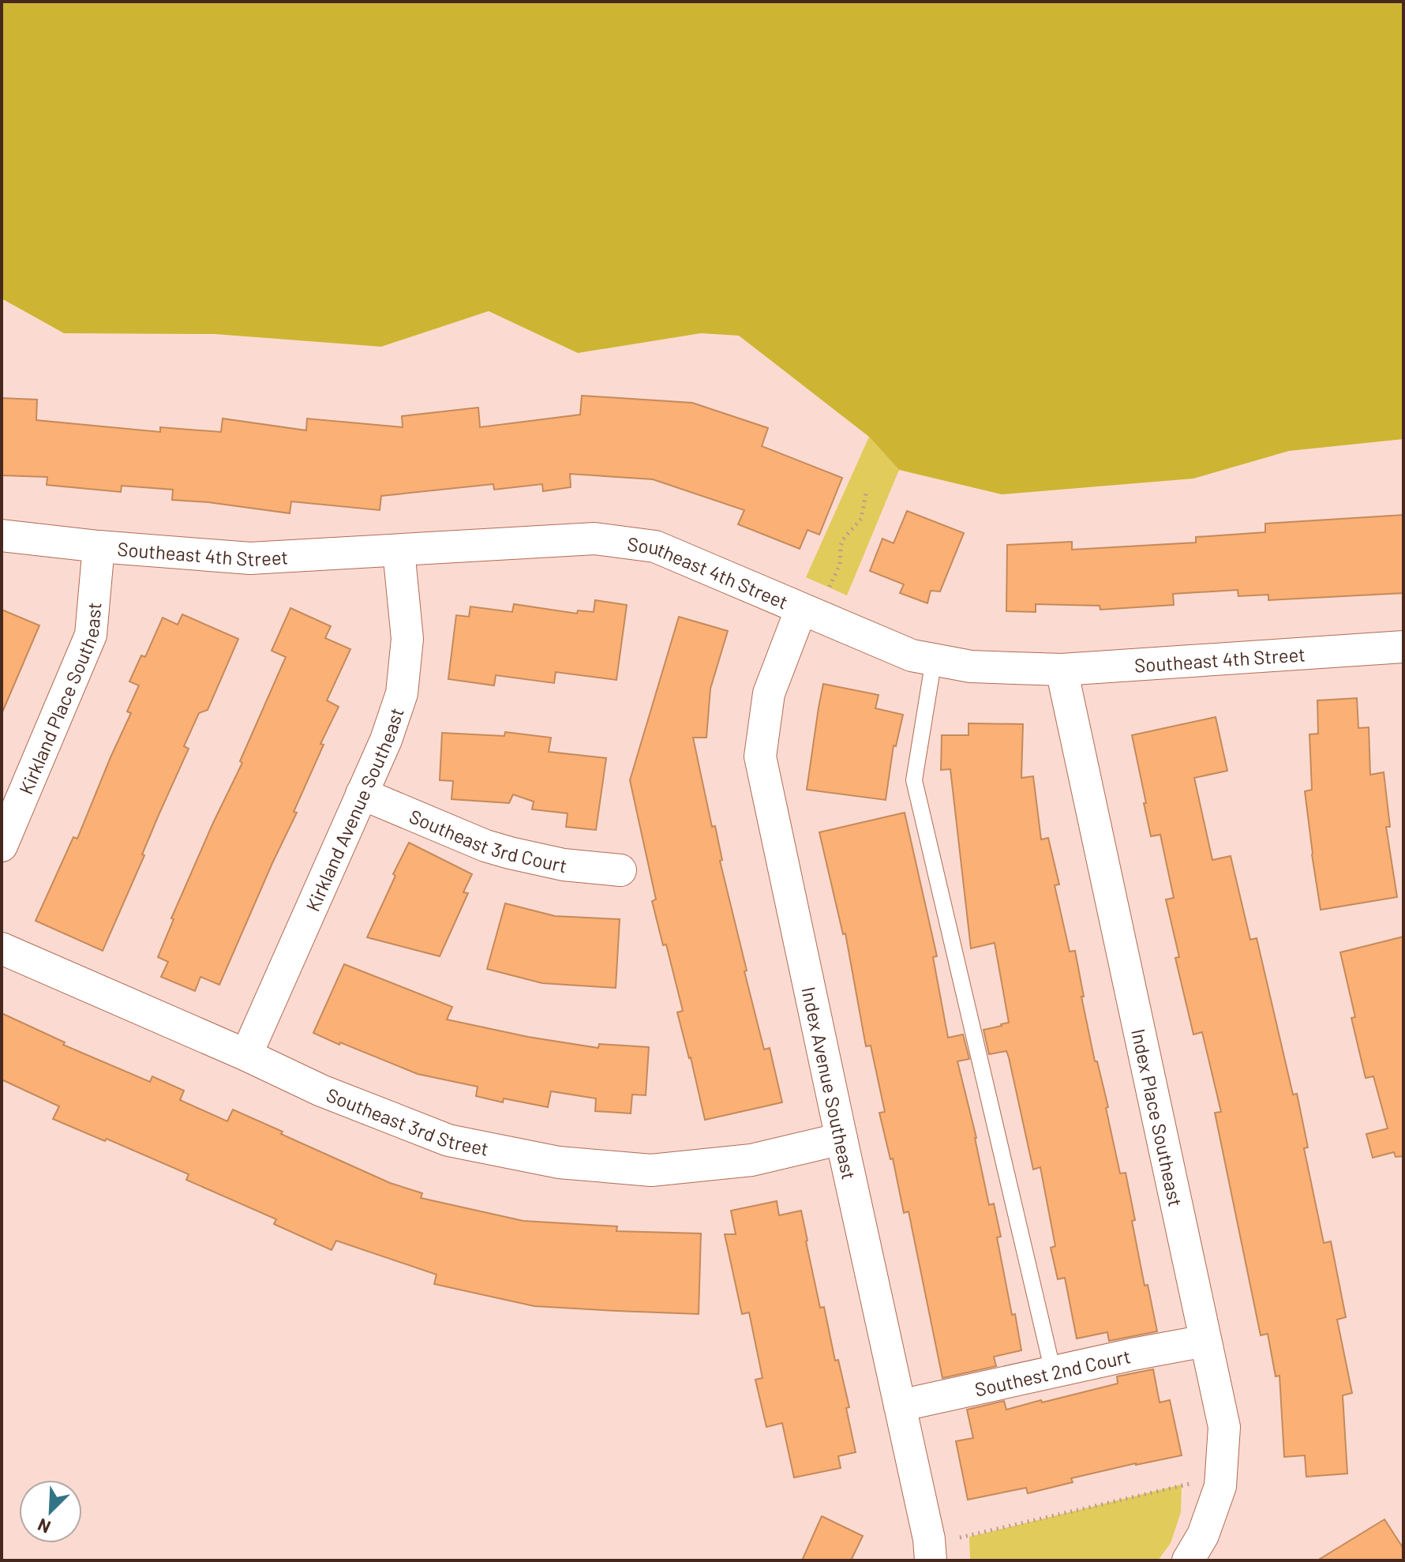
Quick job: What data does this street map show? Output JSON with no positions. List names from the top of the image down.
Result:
{
  "streets": {
    "street": [
      "Southeast 4th Street",
      "Kirkland Place Southeast",
      "Kirkland Avenue Southeast",
      "Southeast 3rd Court",
      "Index Avenue Southeast",
      "Index Place Southeast",
      "Southeast 3rd Street",
      "Southest 2nd Court"
    ]
  },
  "crossings": [
    ["Southeast 4th Street", "Kirkland Place Southeast"],
    ["Southeast 4th Street", "Kirkland Avenue Southeast"],
    ["Southeast 4th Street", "Index Avenue Southeast"],
    ["Southeast 4th Street", "Index Place Southeast"],
    ["Kirkland Avenue Southeast", "Southeast 3rd Court"],
    ["Kirkland Avenue Southeast", "Southeast 3rd Street"],
    ["Index Avenue Southeast", "Southeast 3rd Street"],
    ["Index Avenue Southeast", "Southest 2nd Court"],
    ["Index Place Southeast", "Southest 2nd Court"]
  ],
  "north": "bottom left"
}
